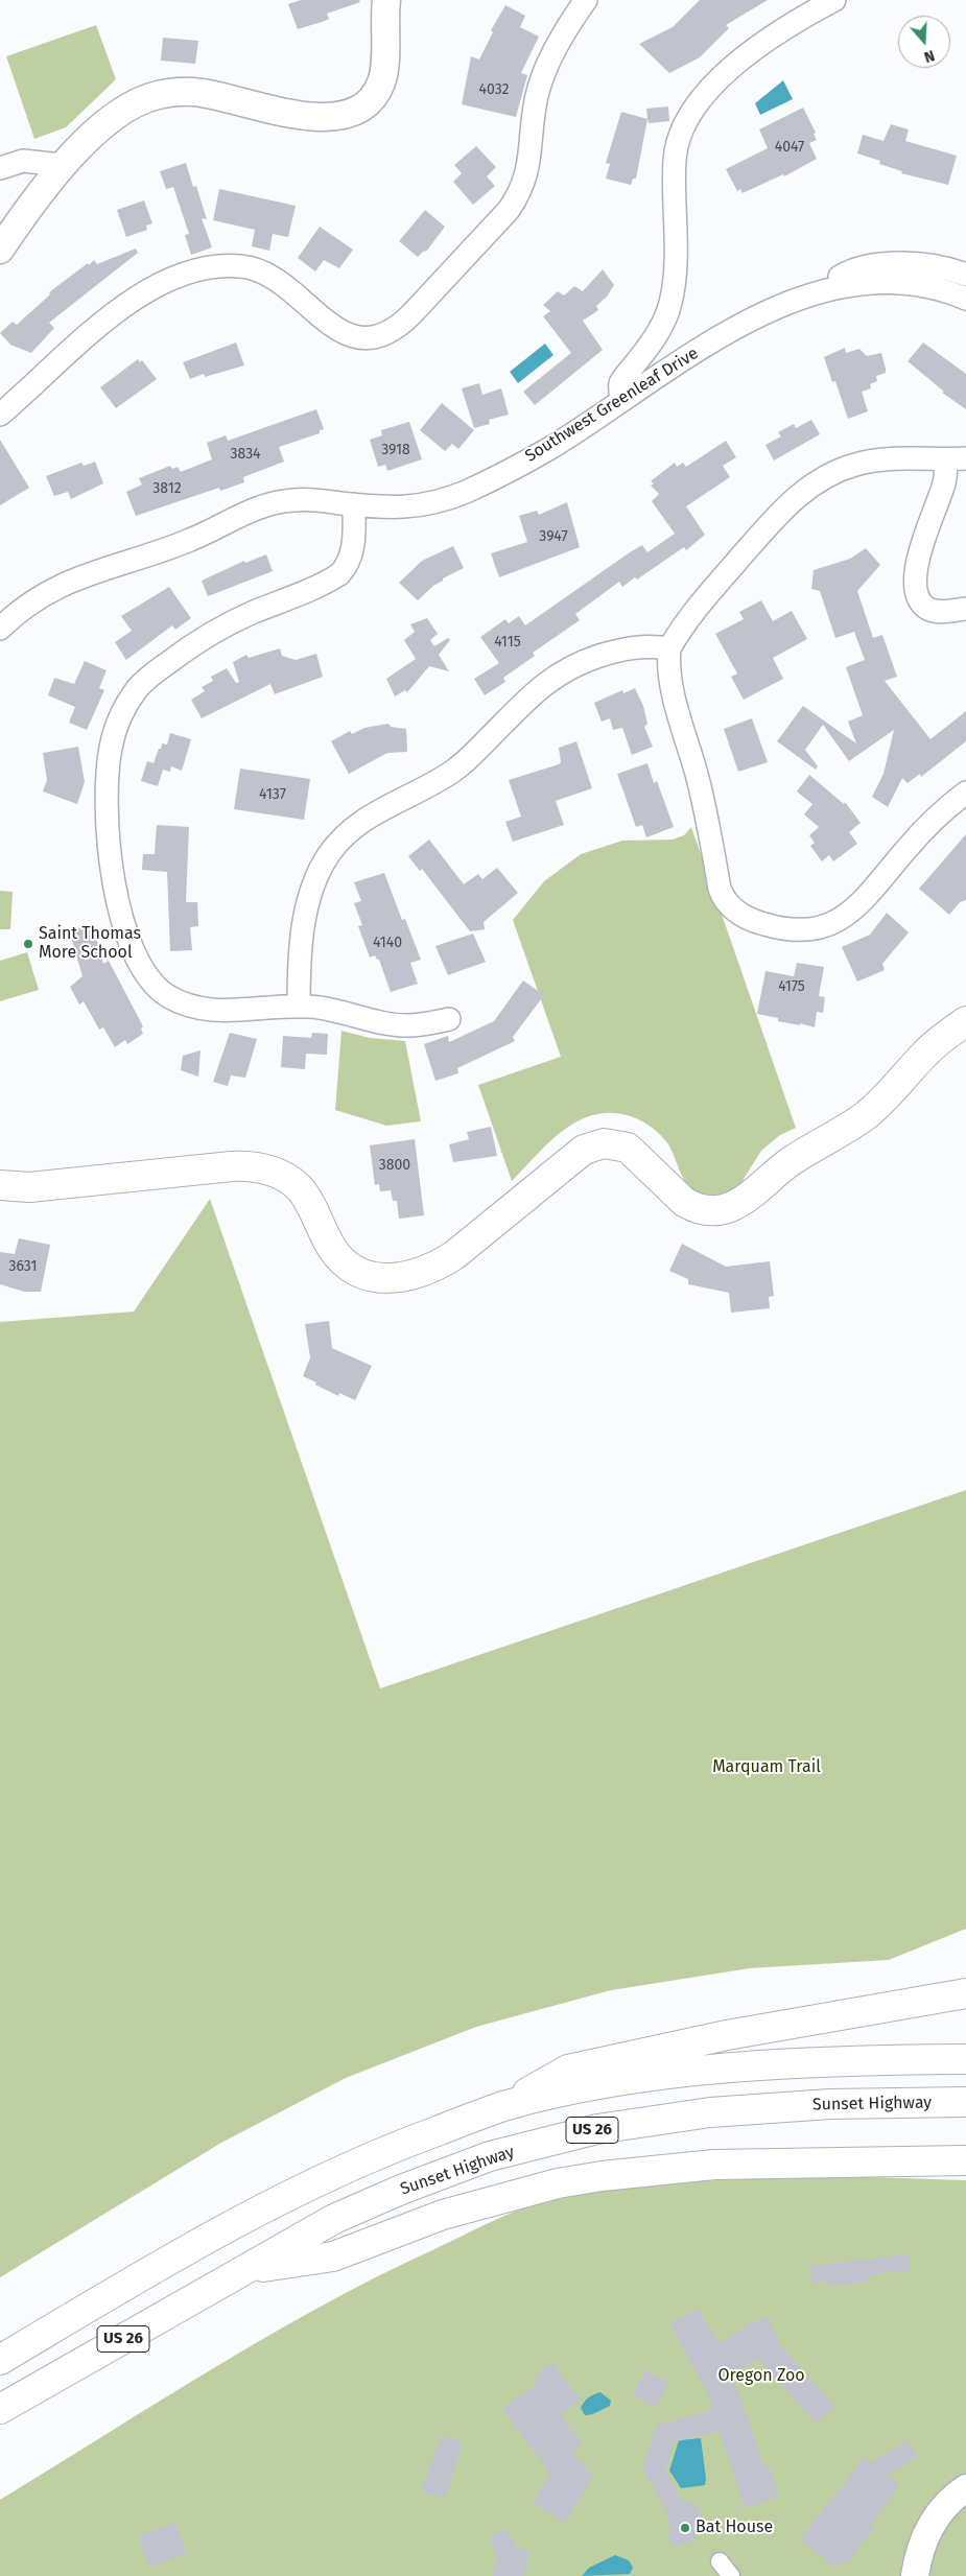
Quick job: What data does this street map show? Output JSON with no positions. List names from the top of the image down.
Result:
{
  "streets": {
    "main road": ["Sunset Highway", "US 26"],
    "street": ["Southwest Greenleaf Drive"]
  },
  "parks": ["Marquam Trail", "Oregon Zoo"],
  "places": ["Saint Thomas More School", "Bat House"],
  "house_numbers": [
    "4032",
    "4047",
    "3918",
    "3834",
    "3812",
    "3947",
    "4115",
    "4137",
    "4140",
    "4175",
    "3800",
    "3631"
  ],
  "north": "bottom"
}
